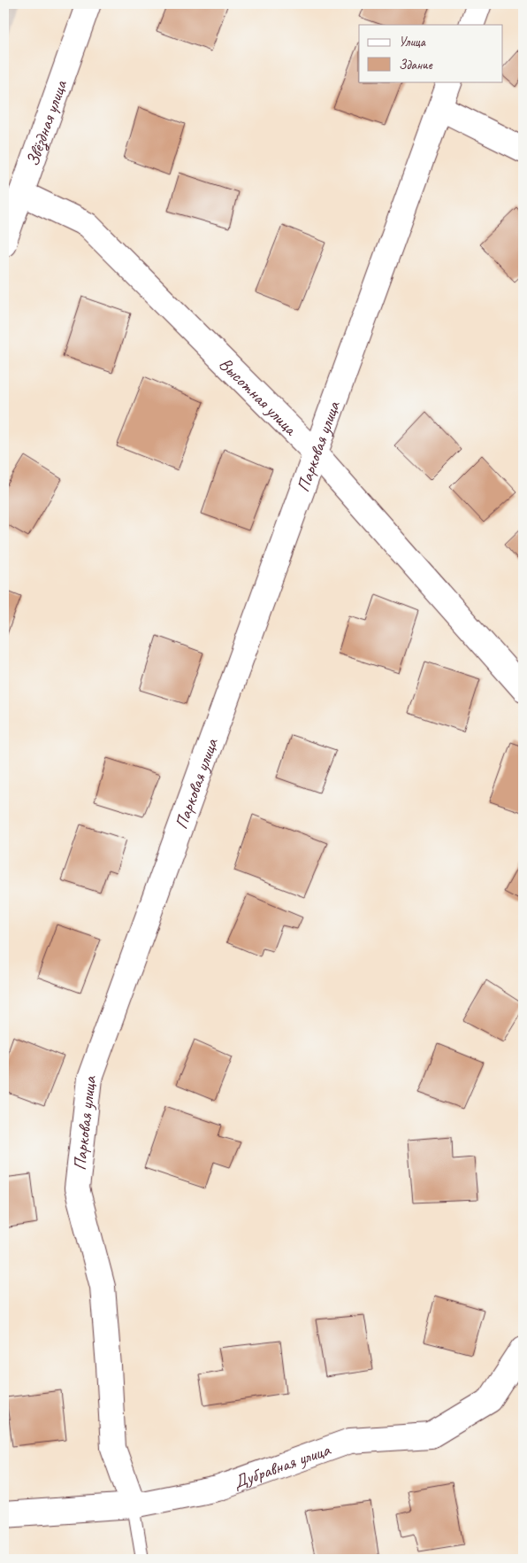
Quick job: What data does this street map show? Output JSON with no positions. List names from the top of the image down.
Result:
{
  "streets": {
    "street": [
      "Звёздная улица",
      "Высотная улица",
      "Парковая улица",
      "Дубравная улица"
    ]
  },
  "crossings": [
    ["Звёздная улица", "Высотная улица"],
    ["Высотная улица", "Парковая улица"],
    ["Парковая улица", "Дубравная улица"]
  ],
  "legend": ["Улица", "Здание"]
}
